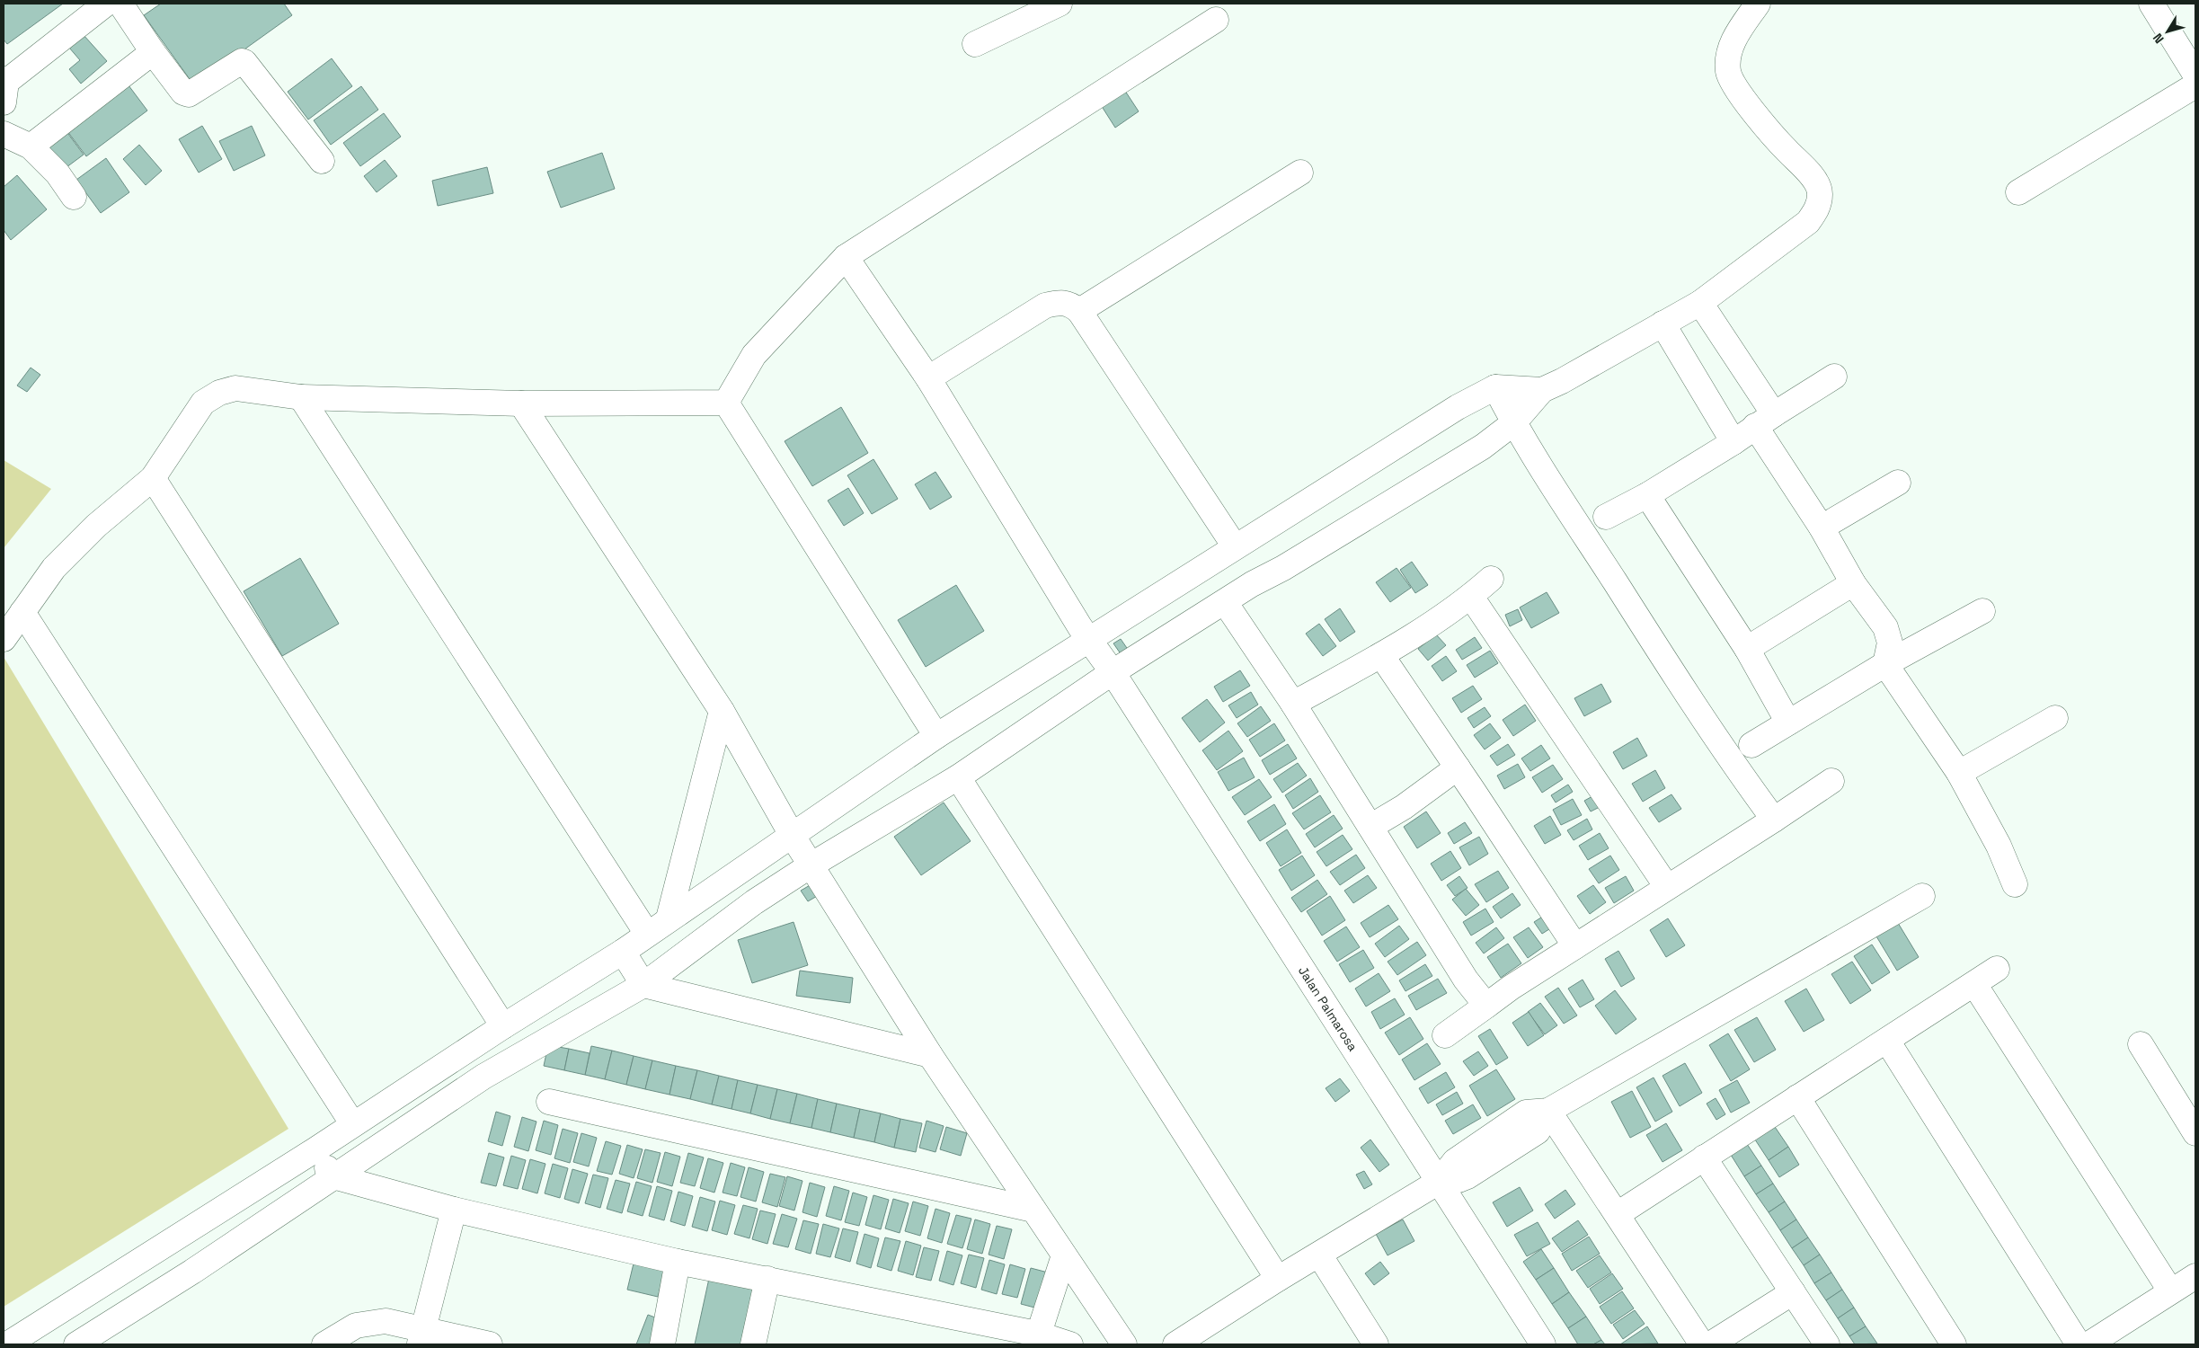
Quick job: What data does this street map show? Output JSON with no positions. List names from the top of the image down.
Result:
{
  "streets": {
    "street": ["Jalan Palmarosa"]
  },
  "north": "bottom left"
}
